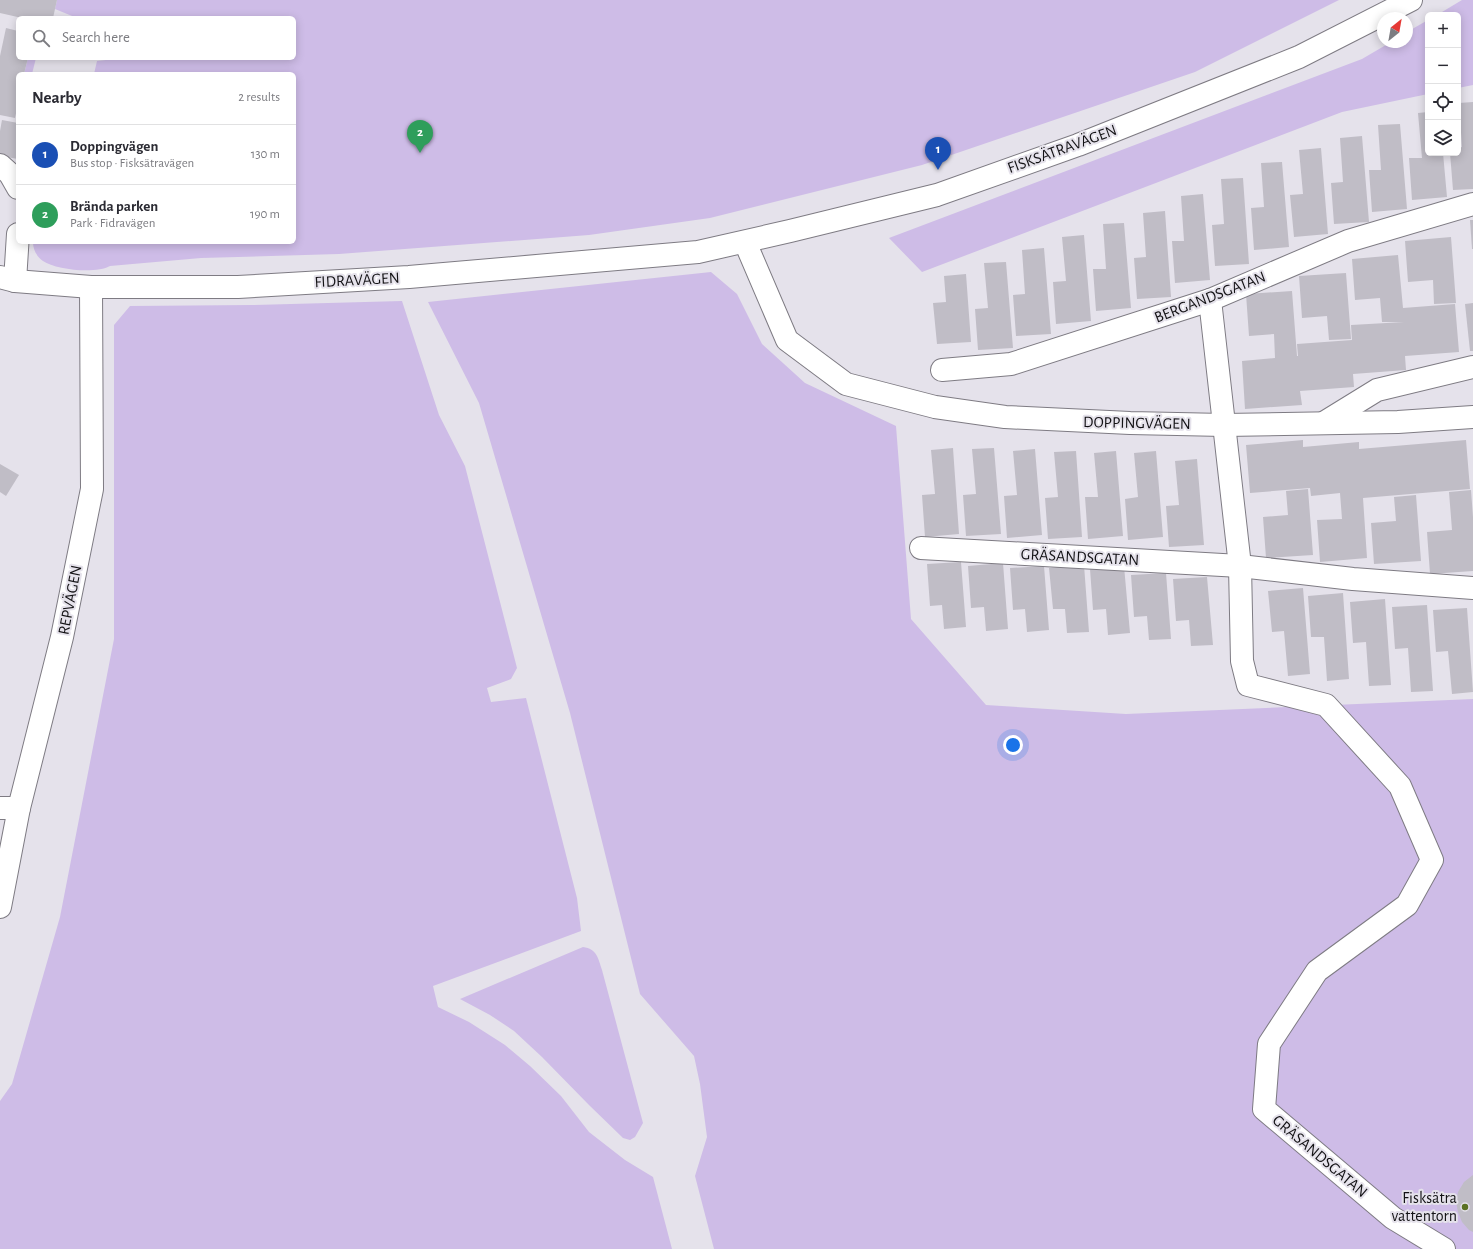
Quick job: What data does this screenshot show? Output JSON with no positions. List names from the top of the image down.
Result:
{
  "streets": {
    "street": [
      "FISKSÄTRAVÄGEN",
      "FIDRAVÄGEN",
      "BERGANDSGATAN",
      "DOPPINGVÄGEN",
      "GRÄSANDSGATAN",
      "REPVÄGEN"
    ]
  },
  "crossings": [
    ["FISKSÄTRAVÄGEN", "FIDRAVÄGEN"],
    ["FISKSÄTRAVÄGEN", "DOPPINGVÄGEN"],
    ["FIDRAVÄGEN", "REPVÄGEN"],
    ["BERGANDSGATAN", "GRÄSANDSGATAN"],
    ["DOPPINGVÄGEN", "GRÄSANDSGATAN"]
  ],
  "places": ["Fisksätra vattentorn"],
  "north": "top right",
  "page": {
    "map_buttons": ["+", "−"],
    "search": "Search here",
    "heading": ["Nearby", "2 results"],
    "pins": ["2", "1"],
    "list": [
      {
        "mark": "1",
        "name": "Doppingvägen",
        "note": "Bus stop · Fisksätravägen",
        "value": "130 m"
      },
      {
        "mark": "2",
        "name": "Brända parken",
        "note": "Park · Fidravägen",
        "value": "190 m"
      }
    ]
  }
}
